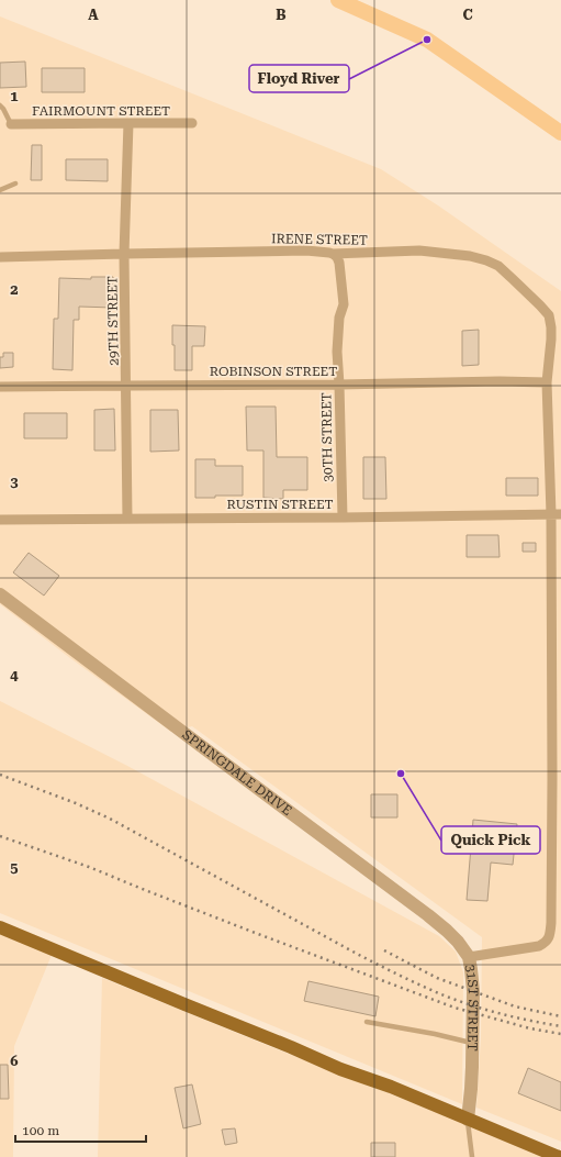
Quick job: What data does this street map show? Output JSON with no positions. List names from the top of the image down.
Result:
{
  "streets": {
    "street": [
      "FAIRMOUNT STREET",
      "IRENE STREET",
      "29TH STREET",
      "ROBINSON STREET",
      "30TH STREET",
      "RUSTIN STREET",
      "SPRINGDALE DRIVE",
      "31ST STREET"
    ]
  },
  "crossings": [
    ["FAIRMOUNT STREET", "29TH STREET"],
    ["IRENE STREET", "29TH STREET"],
    ["IRENE STREET", "ROBINSON STREET"],
    ["IRENE STREET", "30TH STREET"],
    ["IRENE STREET", "31ST STREET"],
    ["29TH STREET", "ROBINSON STREET"],
    ["29TH STREET", "RUSTIN STREET"],
    ["ROBINSON STREET", "30TH STREET"],
    ["ROBINSON STREET", "31ST STREET"],
    ["30TH STREET", "RUSTIN STREET"],
    ["RUSTIN STREET", "31ST STREET"],
    ["SPRINGDALE DRIVE", "31ST STREET"]
  ],
  "places": ["Floyd River", "Quick Pick"],
  "scale_bar": "100 m",
  "grid": {
    "columns": ["A", "B", "C"],
    "rows": [
      "1",
      "2",
      "3",
      "4",
      "5",
      "6"
    ]
  }
}
